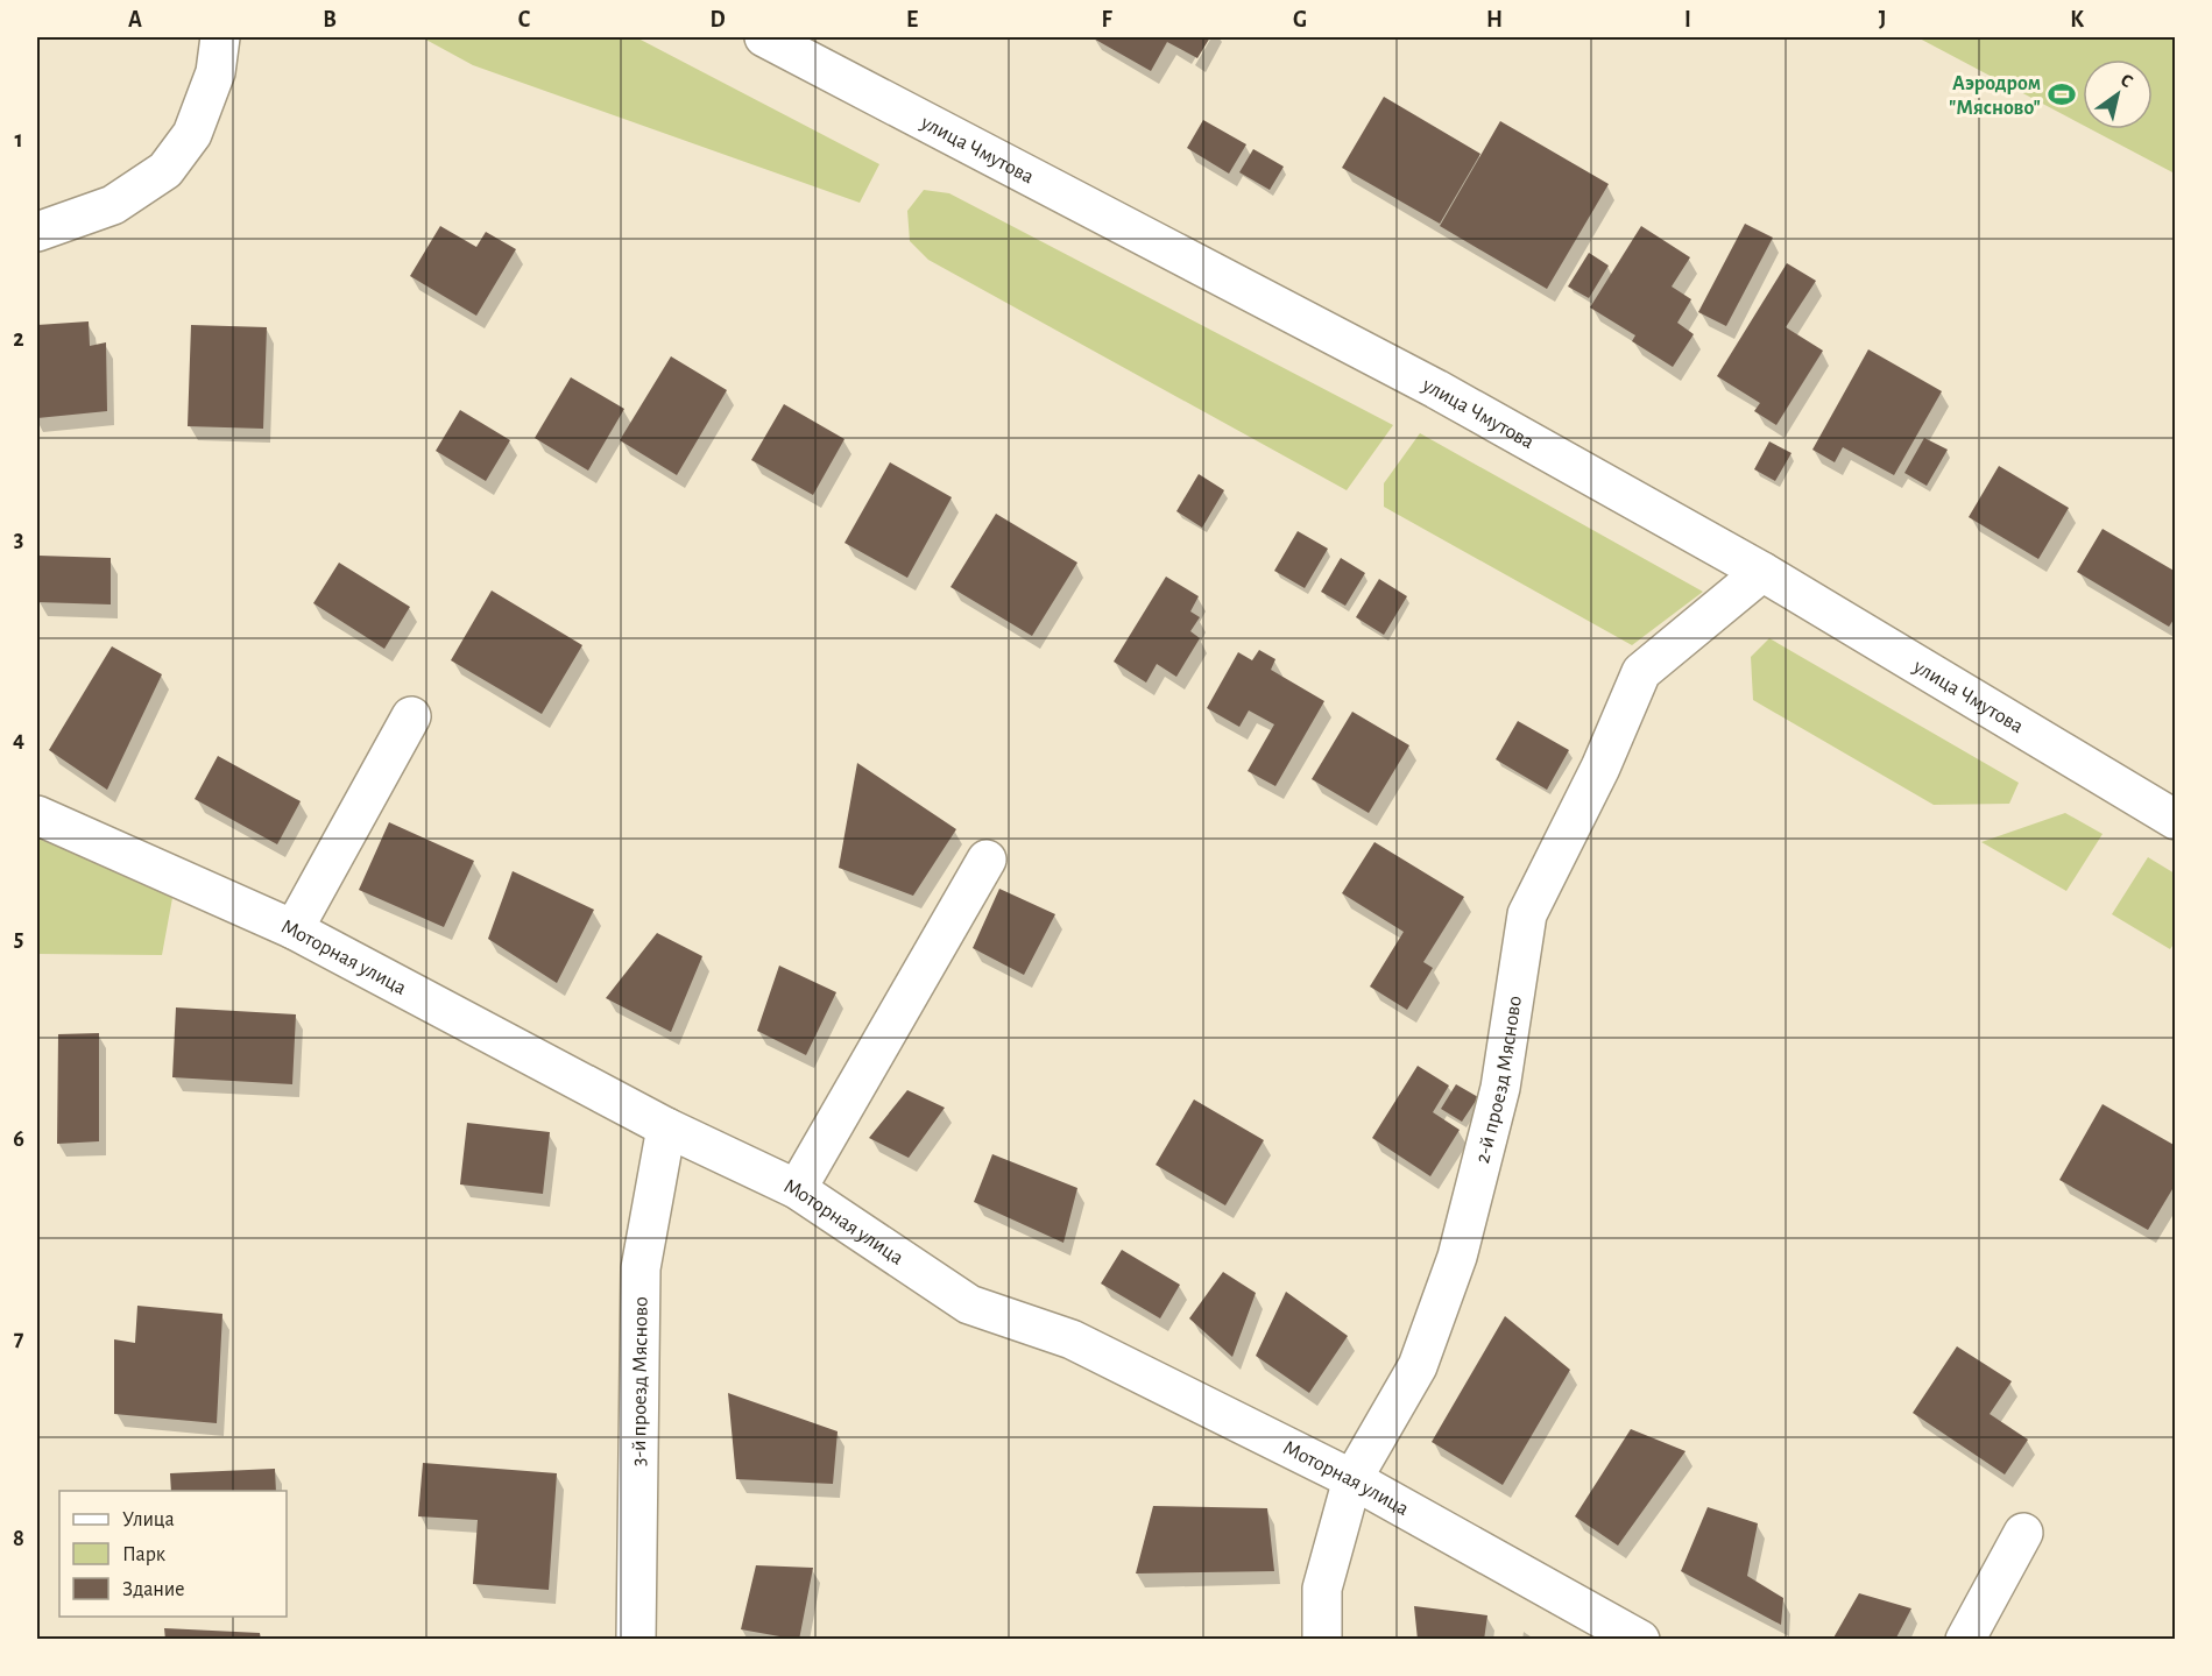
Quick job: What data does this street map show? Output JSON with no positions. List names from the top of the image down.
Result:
{
  "streets": {
    "street": [
      "улица Чмутова",
      "Моторная улица",
      "2-й проезд Мясново",
      "3-й проезд Мясново"
    ]
  },
  "crossings": [
    ["улица Чмутова", "2-й проезд Мясново"],
    ["Моторная улица", "2-й проезд Мясново"],
    ["Моторная улица", "3-й проезд Мясново"]
  ],
  "places": {
    "sports": ["Аэродром \"Мясново\""]
  },
  "legend": ["Улица", "Парк", "Здание"],
  "north": "top right",
  "grid": {
    "columns": [
      "A",
      "B",
      "C",
      "D",
      "E",
      "F",
      "G",
      "H",
      "I",
      "J",
      "K"
    ],
    "rows": [
      "1",
      "2",
      "3",
      "4",
      "5",
      "6",
      "7",
      "8"
    ]
  }
}
